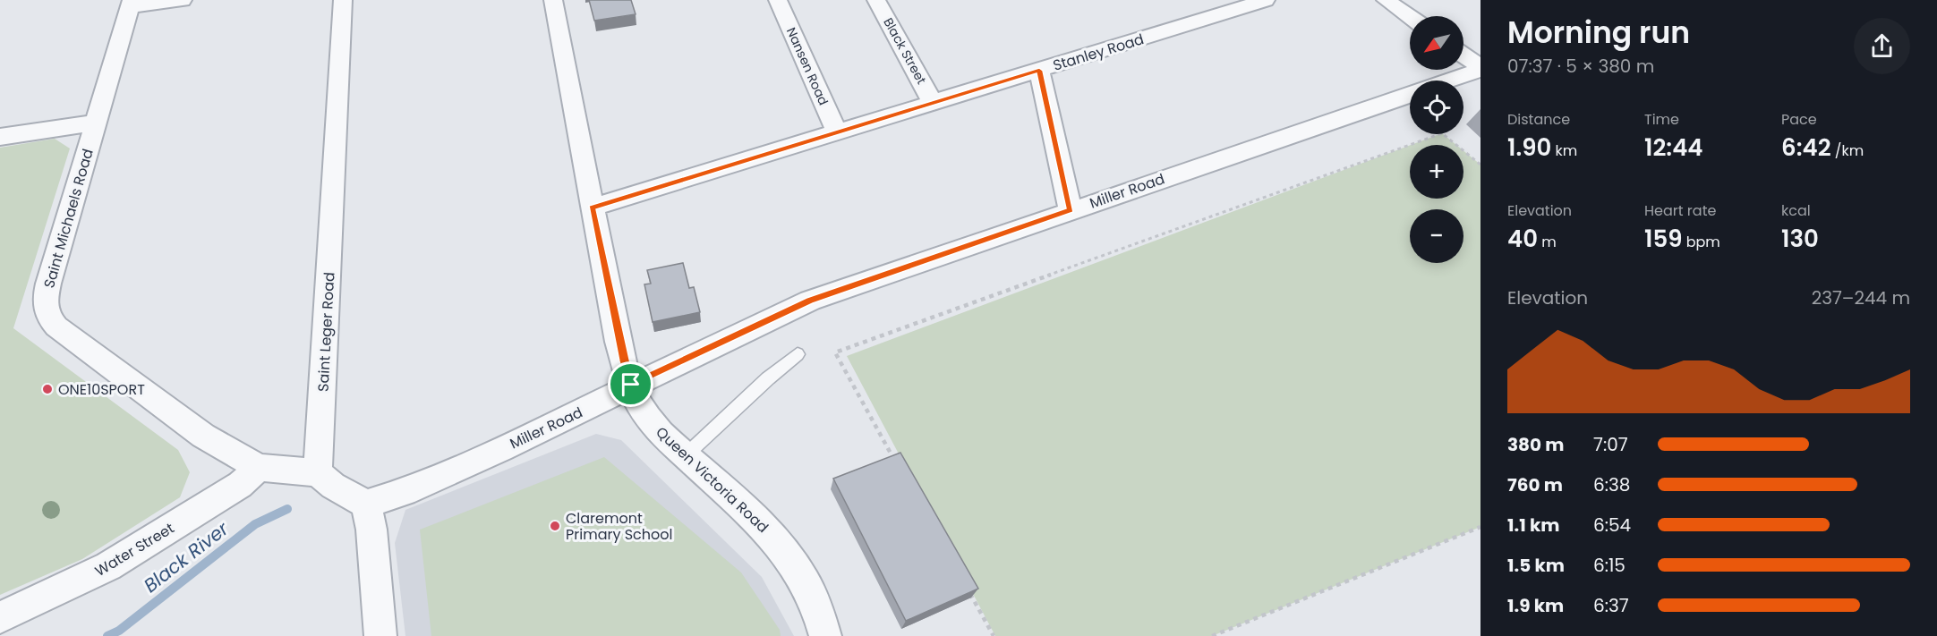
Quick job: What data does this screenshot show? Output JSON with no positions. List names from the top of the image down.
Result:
{
  "streets": {
    "street": [
      "Black Street",
      "Stanley Road",
      "Nansen Road",
      "Miller Road",
      "Saint Michaels Road",
      "Saint Leger Road",
      "Queen Victoria Road",
      "Water Street"
    ]
  },
  "crossings": [
    ["Black Street", "Stanley Road"],
    ["Stanley Road", "Nansen Road"],
    ["Stanley Road", "Queen Victoria Road"],
    ["Miller Road", "Queen Victoria Road"],
    ["Saint Michaels Road", "Saint Leger Road"],
    ["Saint Michaels Road", "Water Street"]
  ],
  "water": ["Black River"],
  "places": ["ONE10SPORT", "Claremont Primary School"],
  "north": "bottom left",
  "page": {
    "heading": ["Morning run", "07:37 · 5 × 380 m"],
    "map_buttons": ["+", "−"],
    "stats": [
      ["Distance", "1.90 km"],
      ["Time", "12:44"],
      ["Pace", "6:42 /km"],
      ["Elevation", "40 m"],
      ["Heart rate", "159 bpm"],
      ["kcal", "130"]
    ],
    "chart": ["Elevation", "237–244 m"],
    "list": [
      {
        "name": "380 m",
        "note": "7:07"
      },
      {
        "name": "760 m",
        "note": "6:38"
      },
      {
        "name": "1.1 km",
        "note": "6:54"
      },
      {
        "name": "1.5 km",
        "note": "6:15"
      },
      {
        "name": "1.9 km",
        "note": "6:37"
      }
    ]
  }
}
